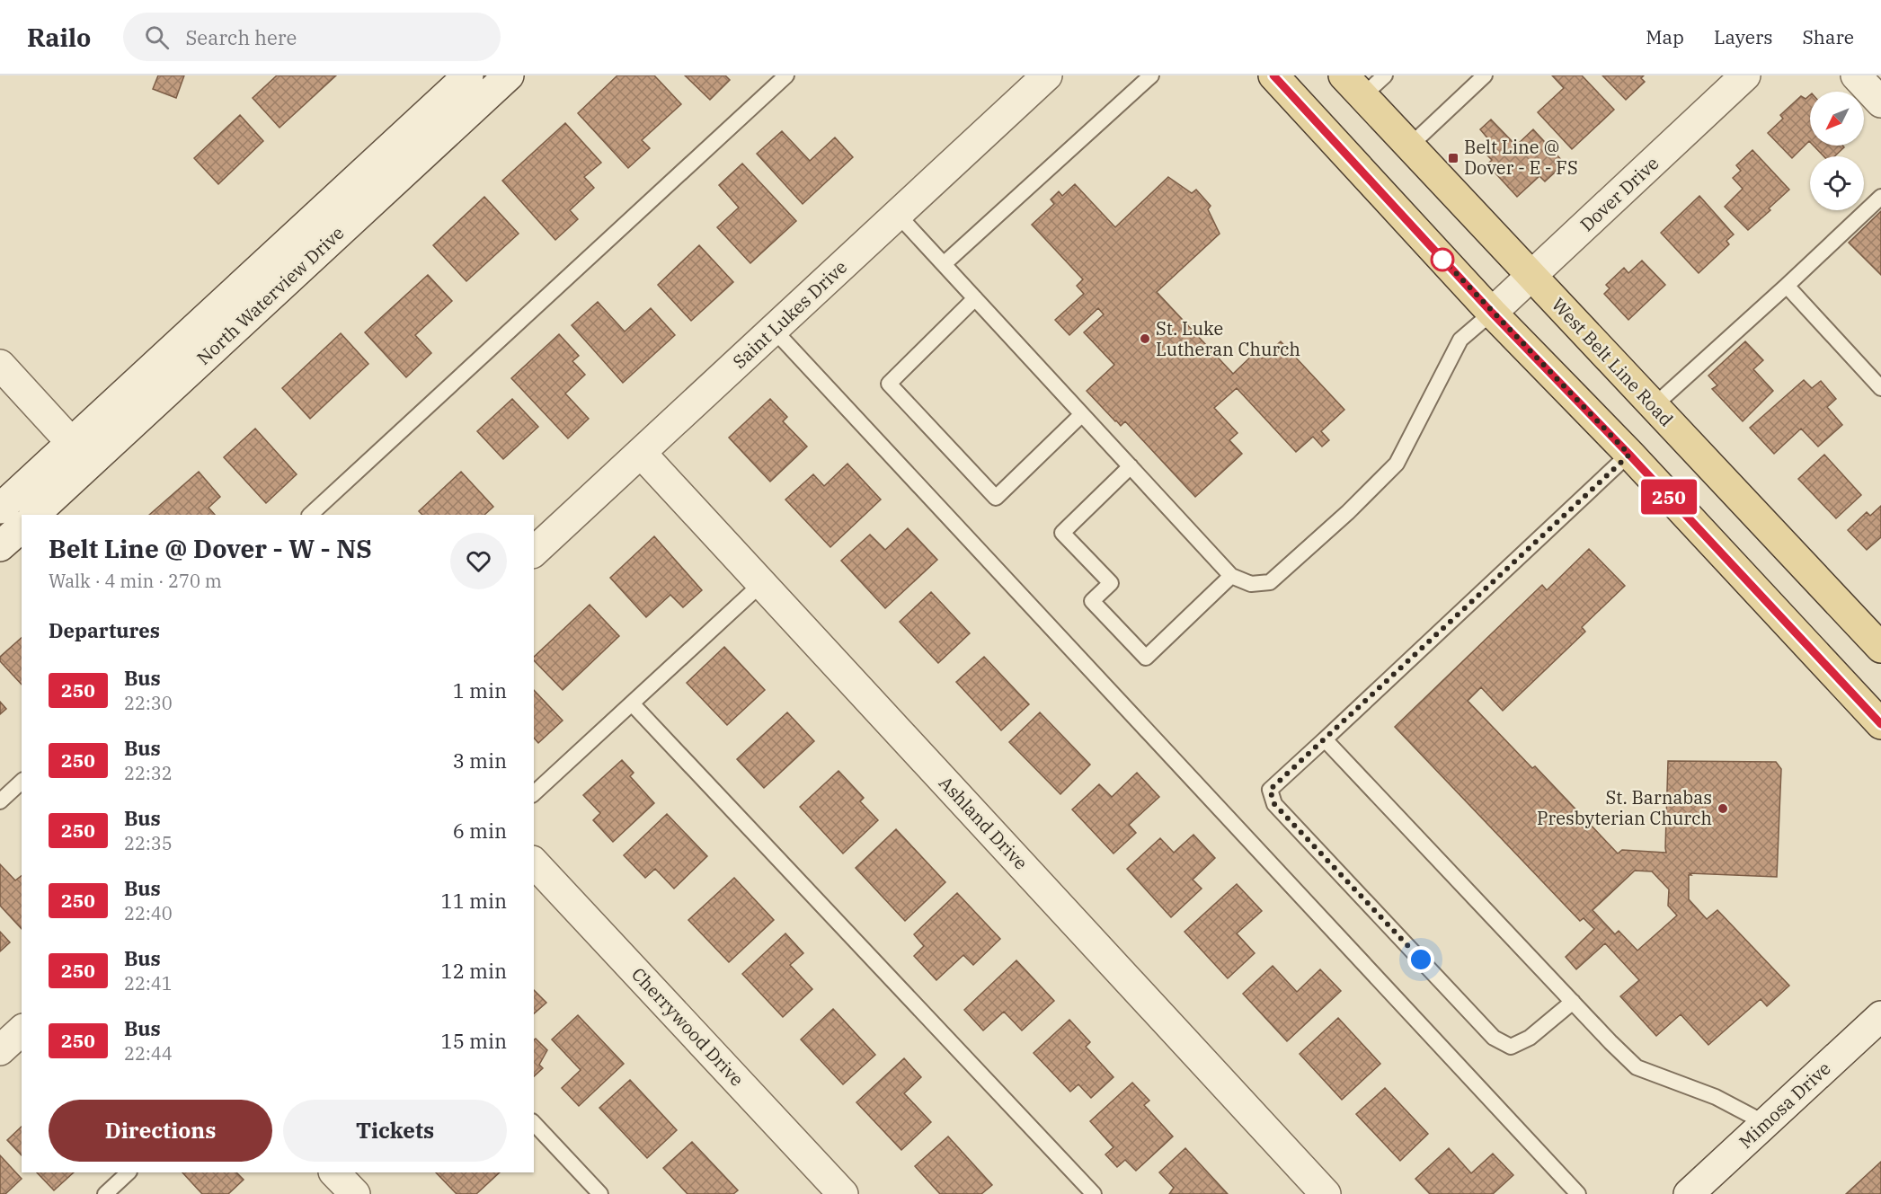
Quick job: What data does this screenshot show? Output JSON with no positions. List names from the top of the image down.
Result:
{
  "streets": {
    "main road": ["West Belt Line Road"],
    "street": [
      "Dover Drive",
      "North Waterview Drive",
      "Saint Lukes Drive",
      "Ashland Drive",
      "Cherrywood Drive",
      "Mimosa Drive"
    ]
  },
  "crossings": [
    ["Dover Drive", "West Belt Line Road"],
    ["Saint Lukes Drive", "Ashland Drive"]
  ],
  "places": {
    "transit": ["Belt Line @ Dover - E - FS"],
    "other": ["St. Luke Lutheran Church", "St. Barnabas Presbyterian Church"]
  },
  "lines": ["bus line 250"],
  "north": "bottom left",
  "page": {
    "header": "Railo",
    "search": "Search here",
    "nav": ["Map", "Layers", "Share"],
    "on_map": "250",
    "heading": [
      ["Belt Line @ Dover - W - NS", "Walk · 4 min · 270 m"],
      "Departures"
    ],
    "list": [
      {
        "mark": "250",
        "name": "Bus",
        "note": "22:30",
        "value": "1 min"
      },
      {
        "mark": "250",
        "name": "Bus",
        "note": "22:32",
        "value": "3 min"
      },
      {
        "mark": "250",
        "name": "Bus",
        "note": "22:35",
        "value": "6 min"
      },
      {
        "mark": "250",
        "name": "Bus",
        "note": "22:40",
        "value": "11 min"
      },
      {
        "mark": "250",
        "name": "Bus",
        "note": "22:41",
        "value": "12 min"
      },
      {
        "mark": "250",
        "name": "Bus",
        "note": "22:44",
        "value": "15 min"
      }
    ],
    "buttons": ["Directions", "Tickets"]
  }
}
